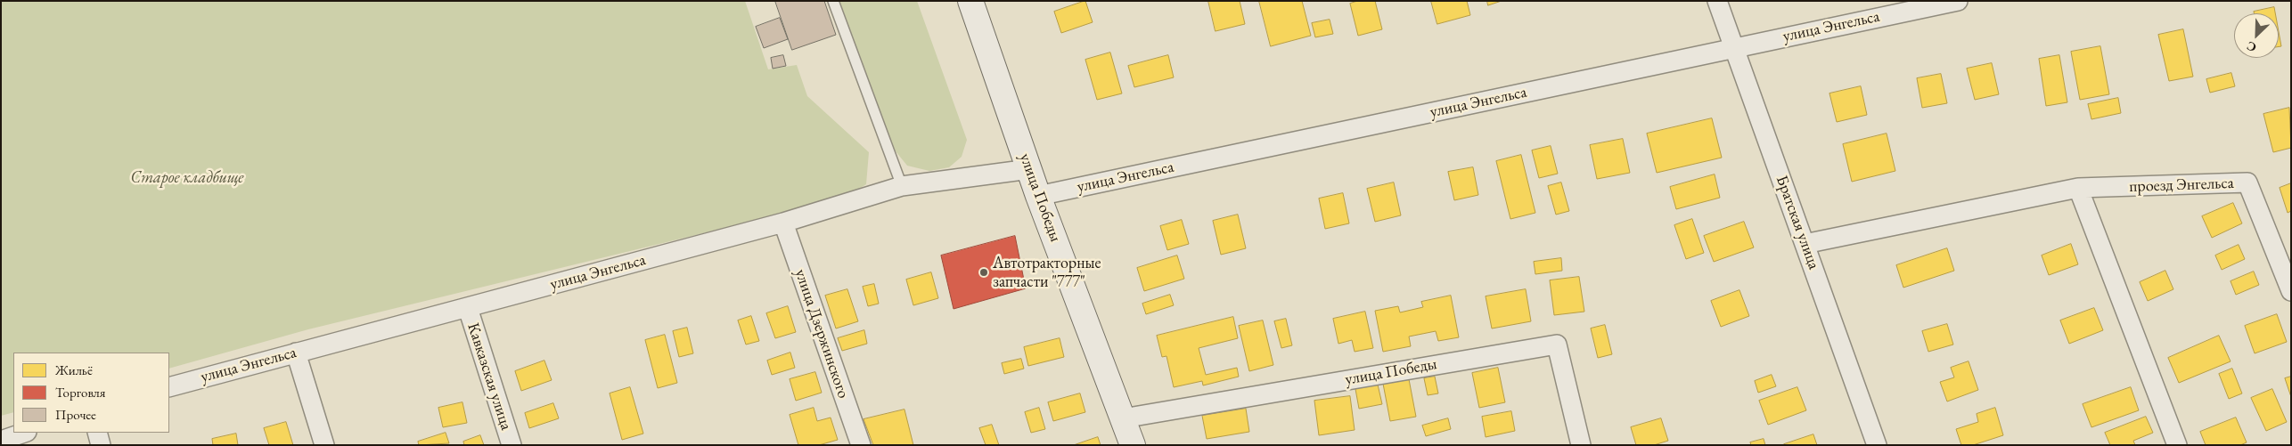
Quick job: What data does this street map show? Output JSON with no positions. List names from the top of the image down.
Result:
{
  "streets": {
    "street": [
      "улица Энгельса",
      "проезд Энгельса",
      "улица Победы",
      "Братская улица",
      "улица Дзержинского",
      "Кавказская улица"
    ]
  },
  "crossings": [
    ["улица Энгельса", "улица Победы"],
    ["улица Энгельса", "Братская улица"],
    ["улица Энгельса", "улица Дзержинского"],
    ["улица Энгельса", "Кавказская улица"],
    ["проезд Энгельса", "Братская улица"]
  ],
  "parks": ["Старое кладбище"],
  "places": ["Автотракторные запчасти \"777\""],
  "legend": ["Жильё", "Торговля", "Прочее"],
  "north": "bottom left"
}
